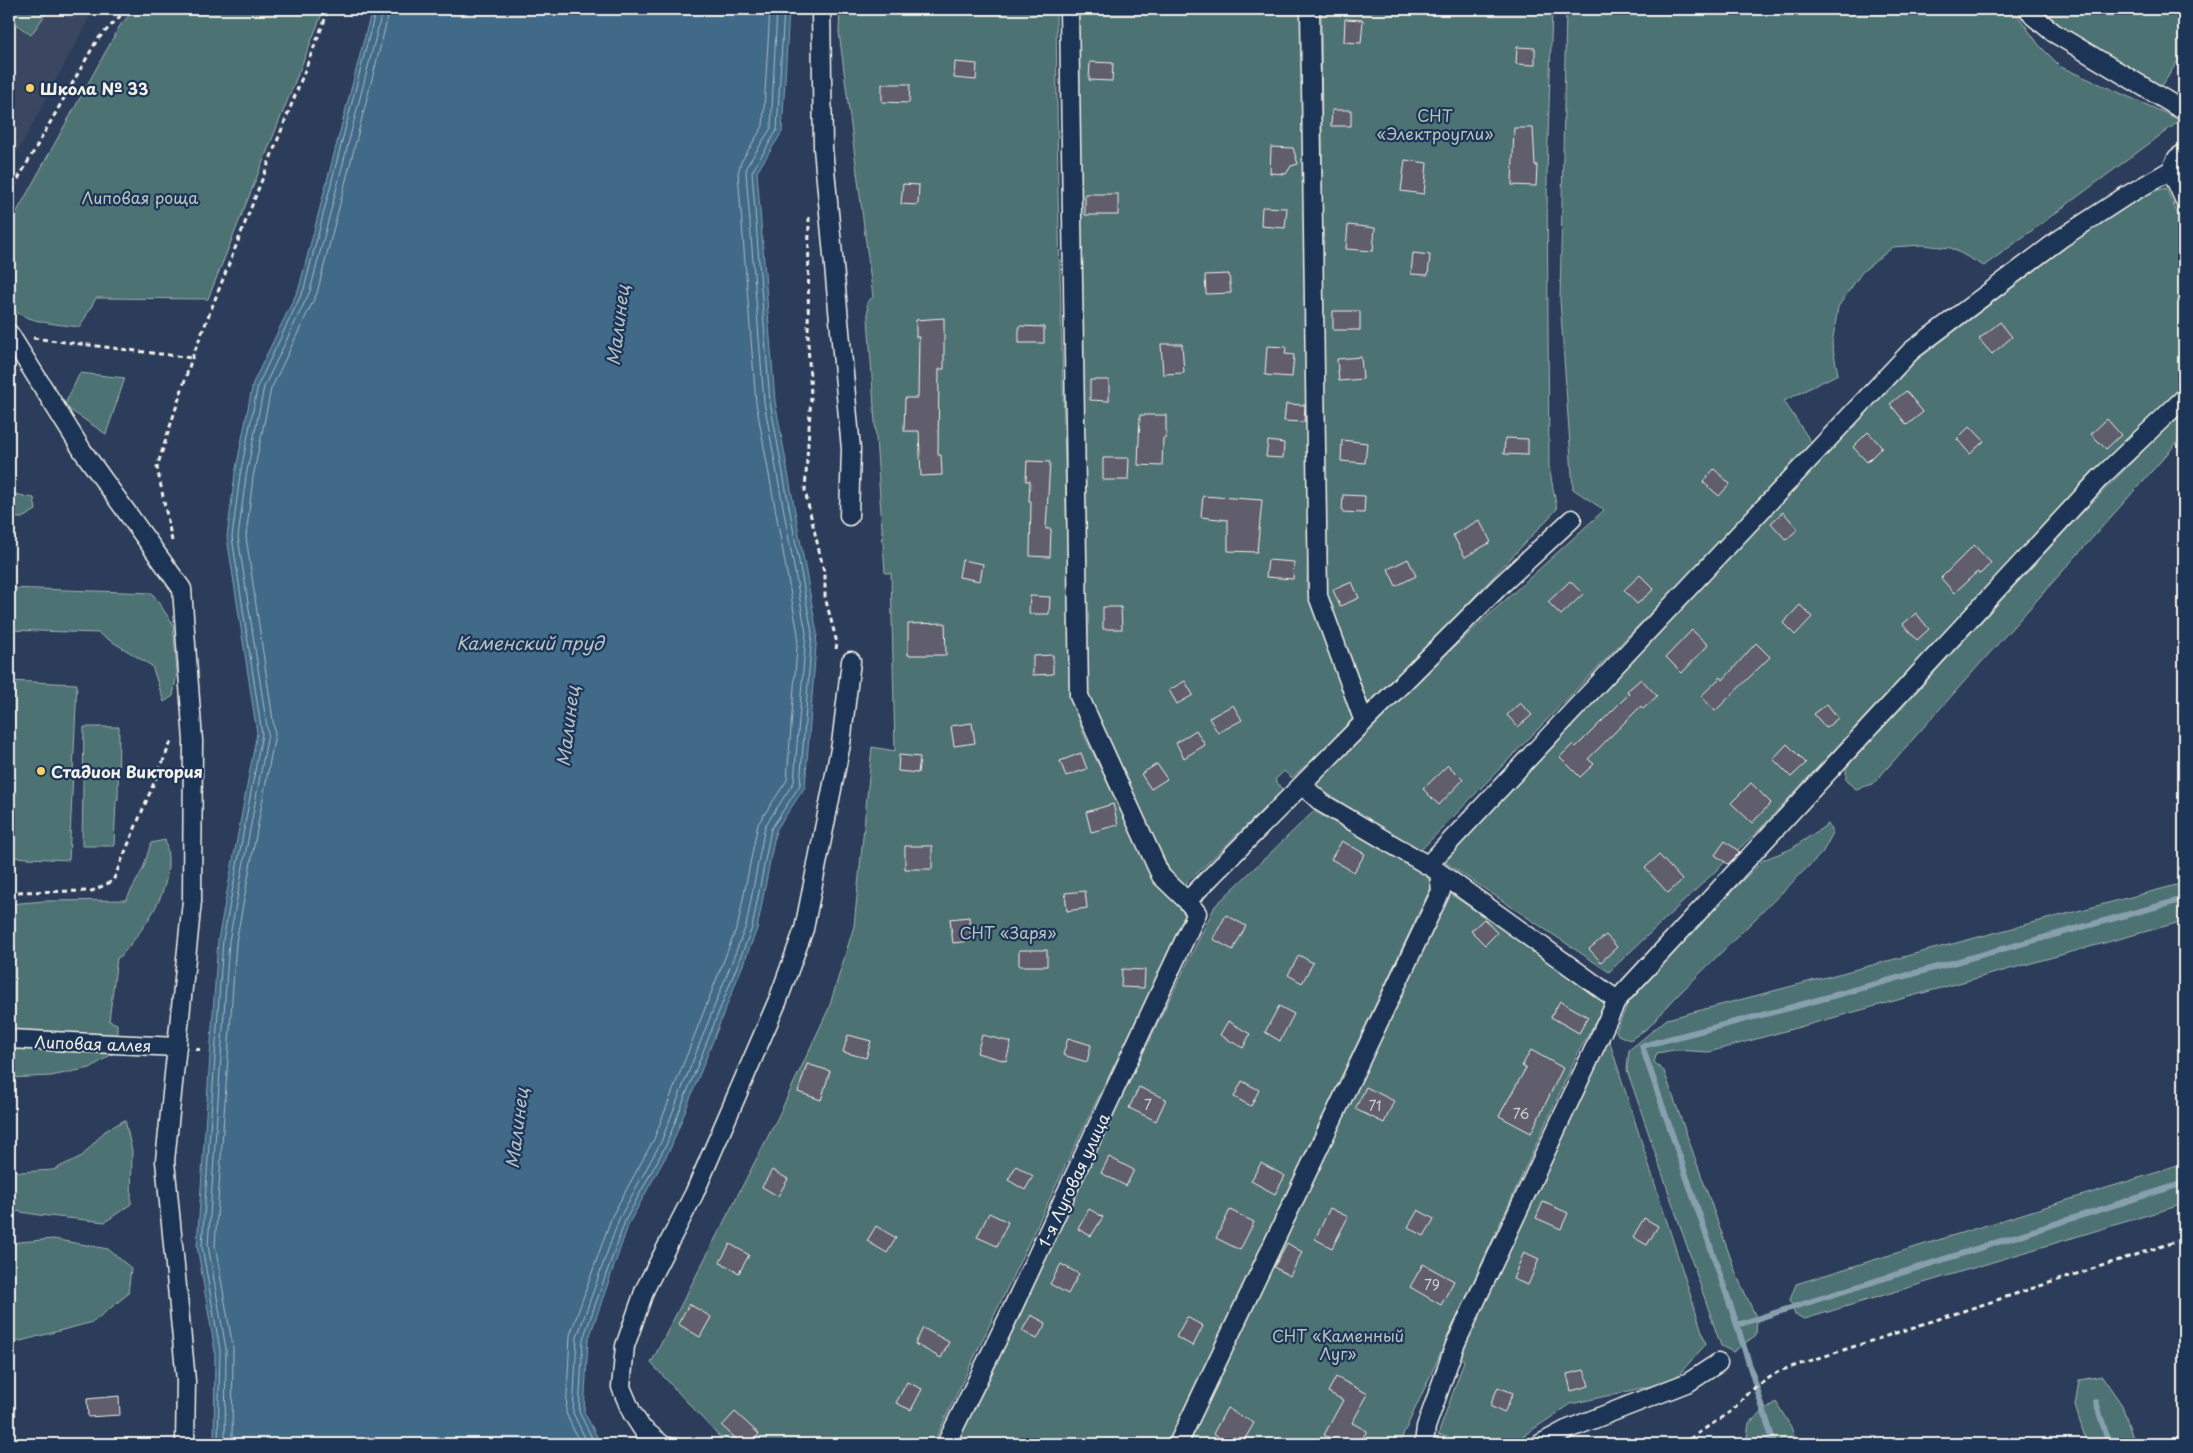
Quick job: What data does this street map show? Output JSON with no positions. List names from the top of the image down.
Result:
{
  "streets": {
    "street": ["Липовая аллея", "1-я Луговая улица"]
  },
  "water": ["Малинец", "Каменский пруд"],
  "parks": [
    "СНТ «Электроугли»",
    "Липовая роща",
    "СНТ «Заря»",
    "СНТ «Каменный Луг»"
  ],
  "places": ["Школа № 33", "Стадион Виктория"],
  "house_numbers": [
    "7",
    "71",
    "76",
    "79"
  ]
}
